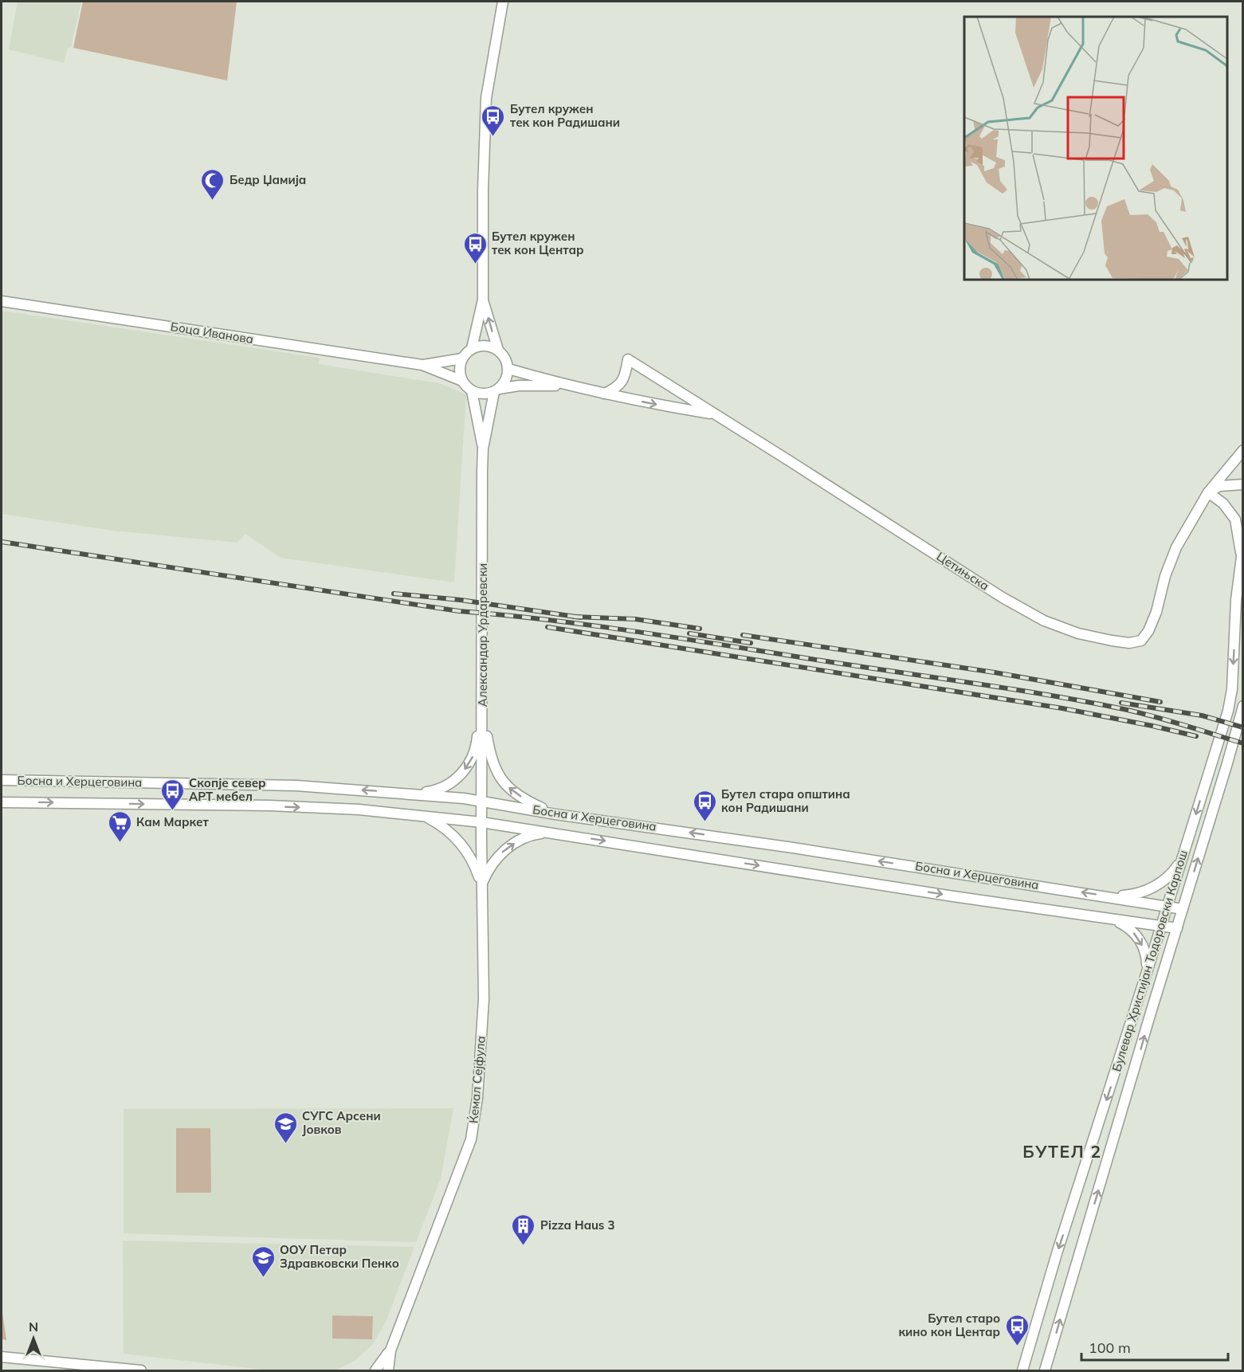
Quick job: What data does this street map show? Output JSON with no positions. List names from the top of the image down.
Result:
{
  "streets": {
    "street": [
      "Боца Иванова",
      "Цетињска",
      "Александар Урдаревски",
      "Босна и Херцеговина",
      "Булевар Христијан Тодоровски Карпош",
      "Ќемал Сејфула"
    ]
  },
  "crossings": [
    ["Боца Иванова", "Александар Урдаревски"],
    ["Александар Урдаревски", "Босна и Херцеговина"],
    ["Александар Урдаревски", "Ќемал Сејфула"],
    ["Босна и Херцеговина", "Булевар Христијан Тодоровски Карпош"],
    ["Босна и Херцеговина", "Ќемал Сејфула"]
  ],
  "districts": ["БУТЕЛ 2"],
  "places": {
    "bus stop": [
      "Бутел кружен тек кон Радишани",
      "Бутел кружен тек кон Центар",
      "Скопје север АРТ мебел",
      "Бутел стара општина кон Радишани",
      "Бутел старо кино кон Центар"
    ],
    "mosque": ["Бедр Џамија"],
    "supermarket": ["Кам Маркет"],
    "school or university": ["СУГС Арсени Јовков", "ООУ Петар Здравковски Пенко"],
    "building": ["Pizza Haus 3"]
  },
  "scale_bar": "100 m",
  "north": "top"
}
